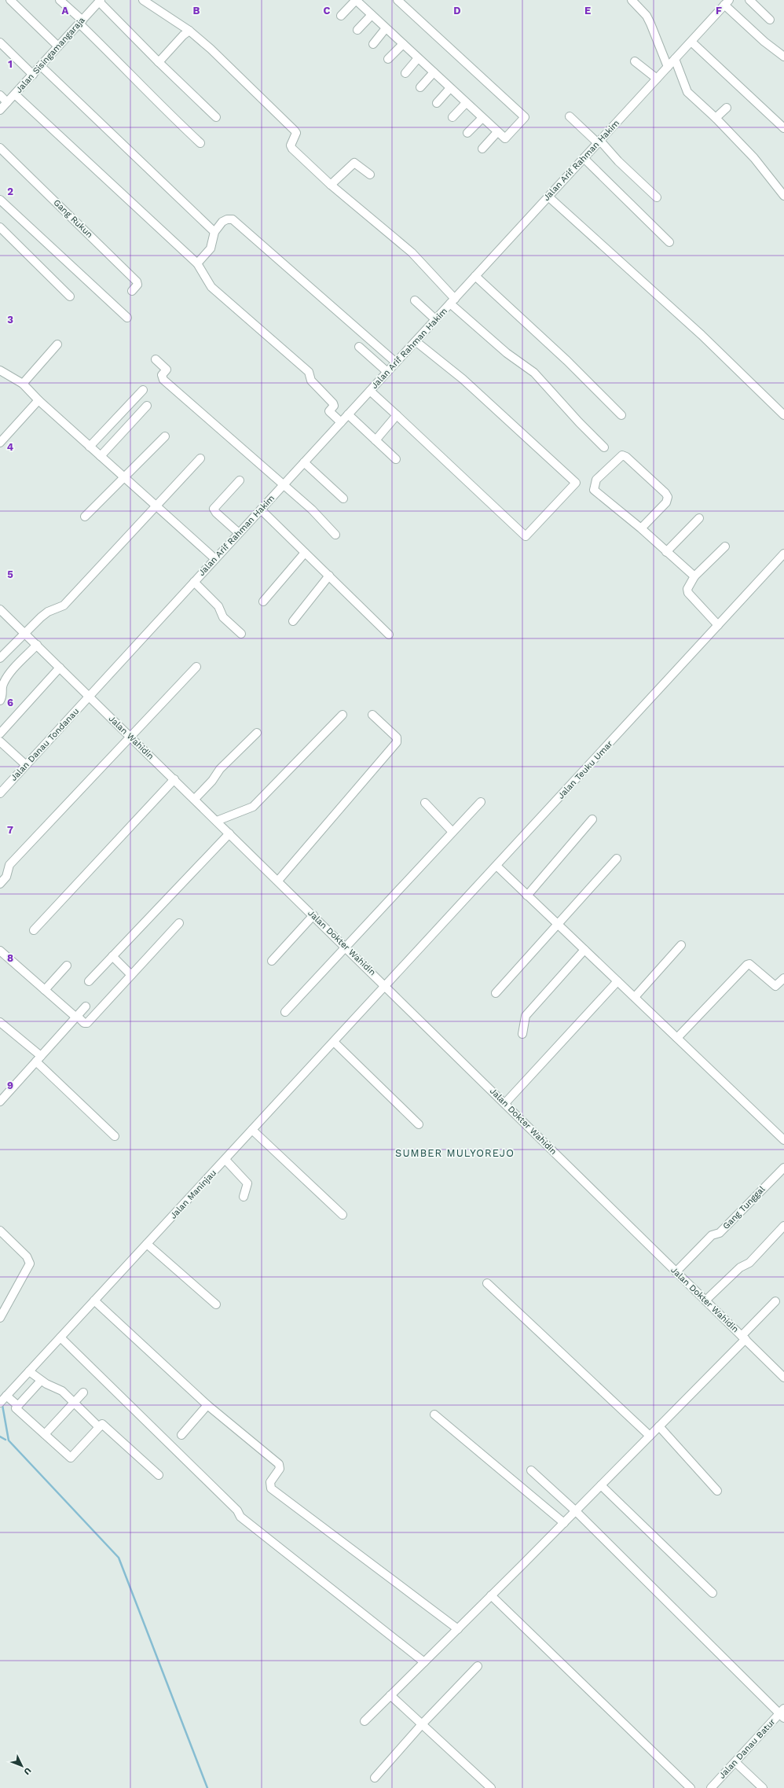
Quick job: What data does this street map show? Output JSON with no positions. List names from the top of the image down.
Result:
{
  "streets": {
    "street": [
      "Jalan Sisingamangaraja",
      "Jalan Arif Rahman Hakim",
      "Gang Rukun",
      "Jalan Wahidin",
      "Jalan Danau Tondanau",
      "Jalan Teuku Umar",
      "Jalan Dokter Wahidin",
      "Jalan Maninjau",
      "Gang Tunggal",
      "Jalan Danau Batur"
    ]
  },
  "crossings": [
    ["Jalan Arif Rahman Hakim", "Jalan Wahidin"],
    ["Jalan Arif Rahman Hakim", "Jalan Danau Tondanau"],
    ["Jalan Wahidin", "Jalan Danau Tondanau"],
    ["Jalan Wahidin", "Jalan Dokter Wahidin"],
    ["Jalan Teuku Umar", "Jalan Dokter Wahidin"],
    ["Jalan Teuku Umar", "Jalan Maninjau"],
    ["Jalan Dokter Wahidin", "Jalan Maninjau"],
    ["Jalan Dokter Wahidin", "Gang Tunggal"]
  ],
  "districts": ["SUMBER MULYOREJO"],
  "north": "bottom right",
  "grid": {
    "columns": [
      "A",
      "B",
      "C",
      "D",
      "E",
      "F"
    ],
    "rows": [
      "1",
      "2",
      "3",
      "4",
      "5",
      "6",
      "7",
      "8",
      "9"
    ]
  }
}
